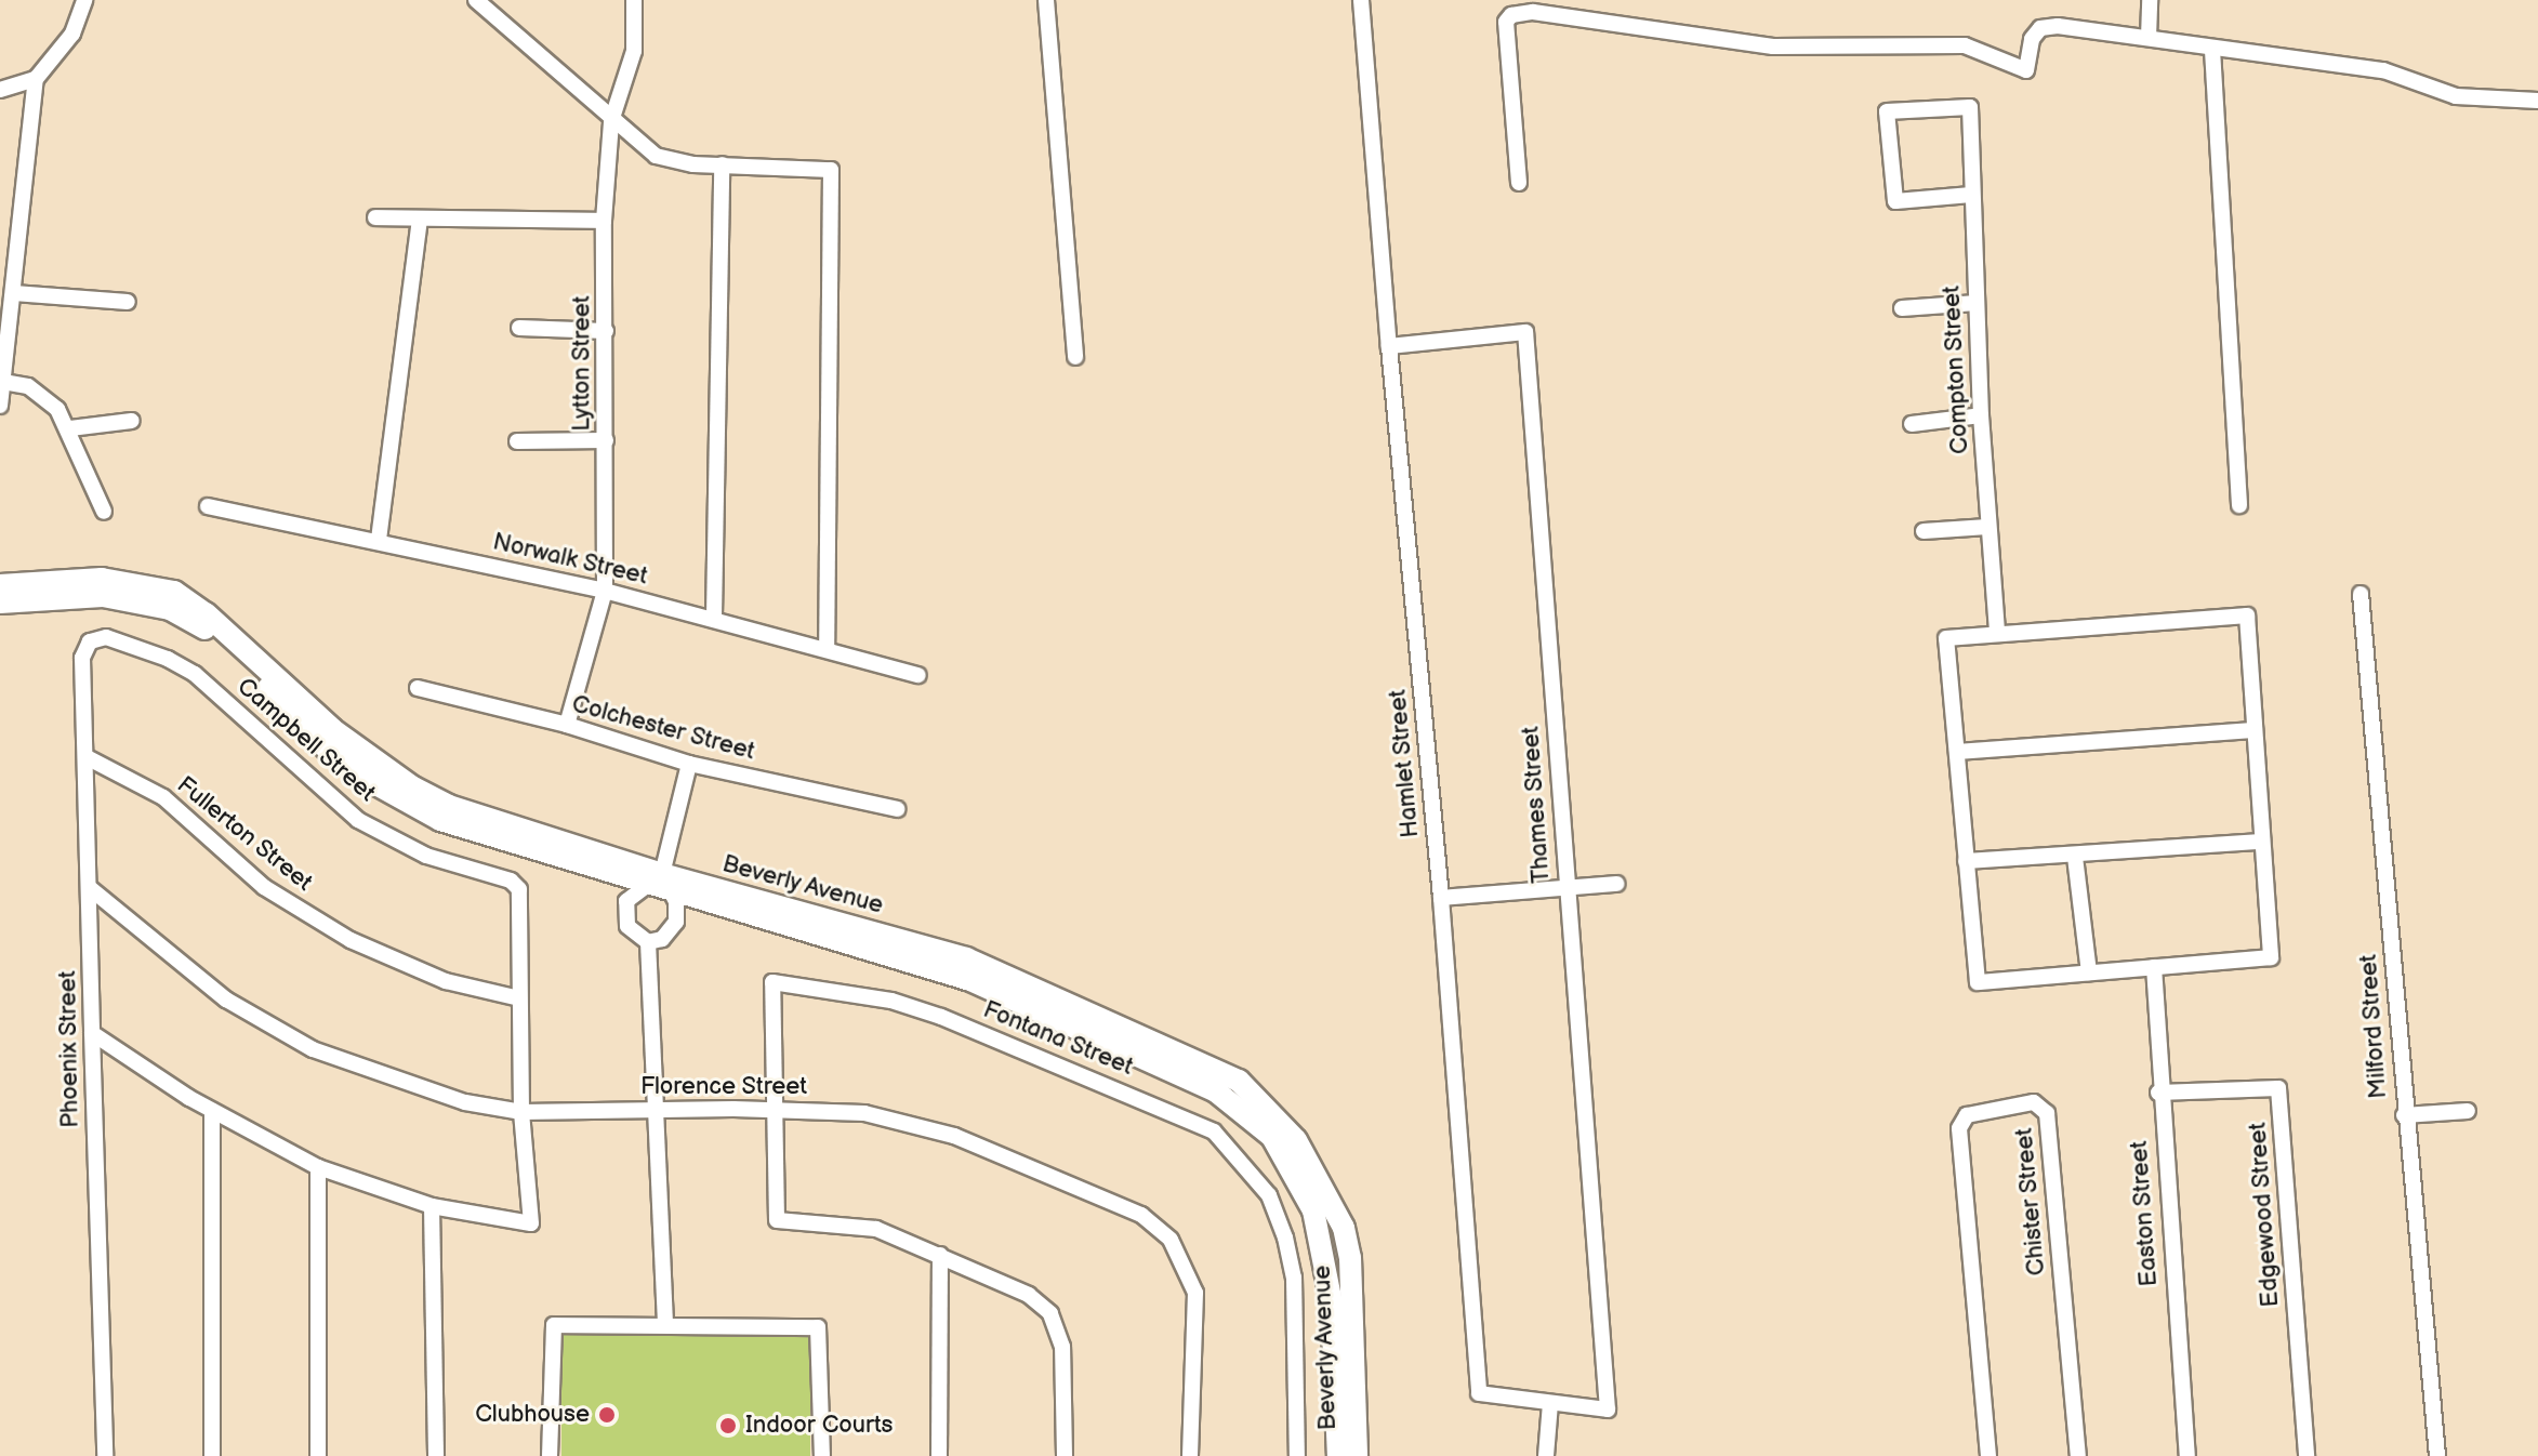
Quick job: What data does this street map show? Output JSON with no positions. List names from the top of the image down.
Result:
{
  "streets": {
    "street": [
      "Lytton Street",
      "Compton Street",
      "Norwalk Street",
      "Colchester Street",
      "Campbell Street",
      "Hamlet Street",
      "Thames Street",
      "Fullerton Street",
      "Beverly Avenue",
      "Milford Street",
      "Fontana Street",
      "Phoenix Street",
      "Florence Street",
      "Chister Street",
      "Easton Street",
      "Edgewood Street"
    ]
  },
  "crossings": [
    ["Lytton Street", "Norwalk Street"],
    ["Lytton Street", "Colchester Street"],
    ["Campbell Street", "Fullerton Street"],
    ["Campbell Street", "Phoenix Street"],
    ["Campbell Street", "Florence Street"],
    ["Hamlet Street", "Thames Street"],
    ["Fullerton Street", "Phoenix Street"],
    ["Fontana Street", "Florence Street"],
    ["Phoenix Street", "Florence Street"],
    ["Easton Street", "Edgewood Street"]
  ],
  "places": ["Clubhouse", "Indoor Courts"]
}
